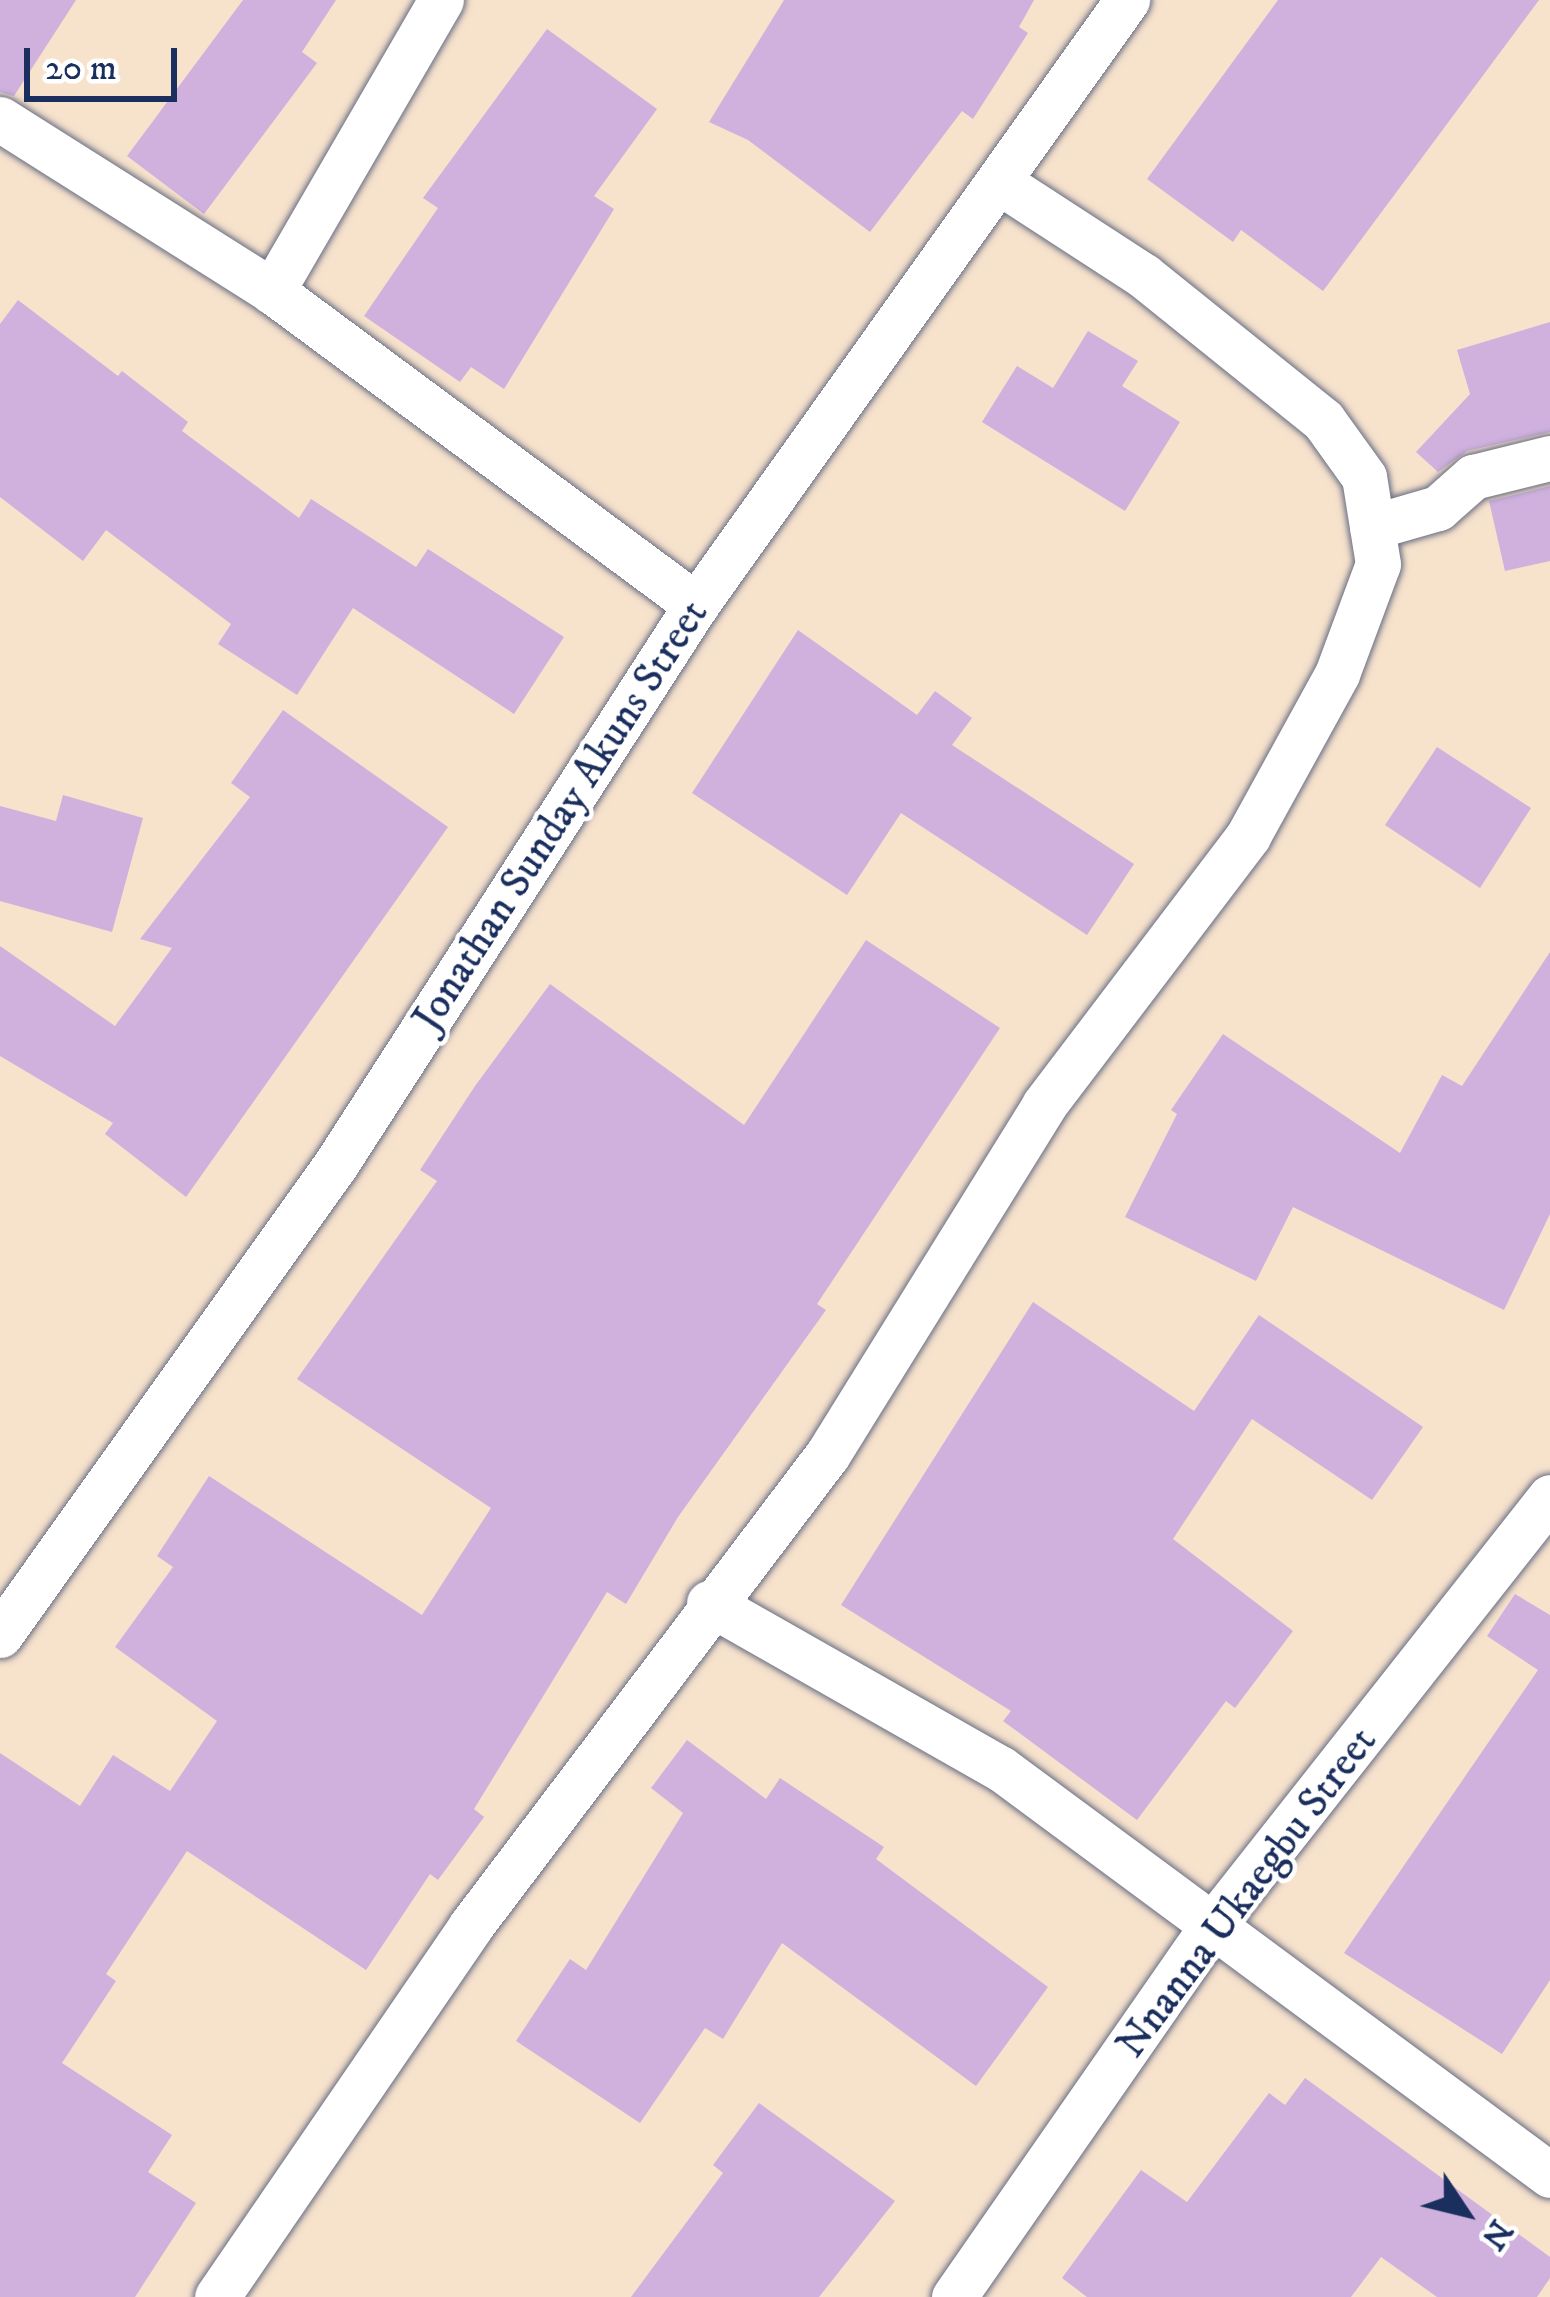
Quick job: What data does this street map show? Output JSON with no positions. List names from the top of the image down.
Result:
{
  "streets": {
    "street": ["Jonathan Sunday Akuns Street", "Nnanna Ukaegbu Street"]
  },
  "scale_bar": "20 m",
  "north": "bottom right"
}
